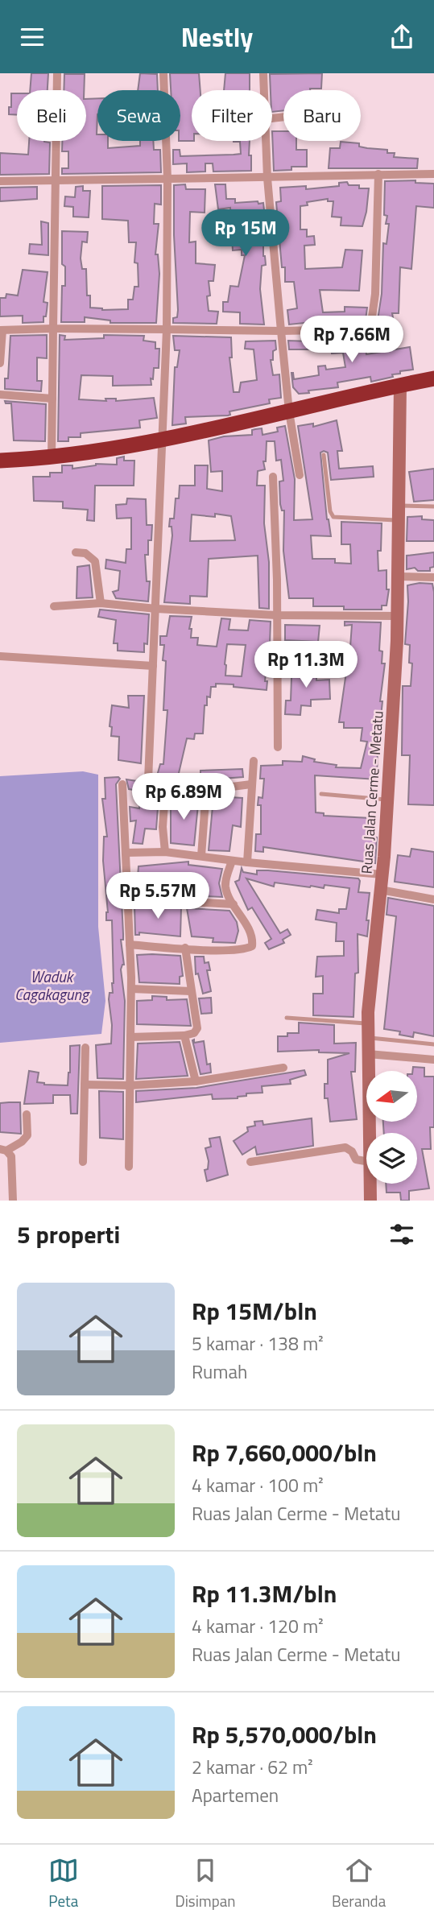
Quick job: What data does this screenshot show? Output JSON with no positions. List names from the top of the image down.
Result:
{
  "streets": {
    "main road": ["Ruas Jalan Cerme - Metatu"]
  },
  "water": ["Waduk Cagakagung"],
  "north": "left",
  "page": {
    "header": "Nestly",
    "chip": [
      "Beli",
      "Sewa",
      "Filter",
      "Baru"
    ],
    "price": [
      "Rp 15M",
      "Rp 7.66M",
      "Rp 11.3M",
      "Rp 6.89M",
      "Rp 5.57M"
    ],
    "heading": "5 properti",
    "list": [
      {
        "name": "Rp 15M/bln",
        "note": "5 kamar · 138 m² · Rumah"
      },
      {
        "name": "Rp 7,660,000/bln",
        "note": "4 kamar · 100 m² · Ruas Jalan Cerme - Metatu"
      },
      {
        "name": "Rp 11.3M/bln",
        "note": "4 kamar · 120 m² · Ruas Jalan Cerme - Metatu"
      },
      {
        "name": "Rp 5,570,000/bln",
        "note": "2 kamar · 62 m² · Apartemen"
      }
    ],
    "tabs": ["Peta", "Disimpan", "Beranda"]
  }
}
